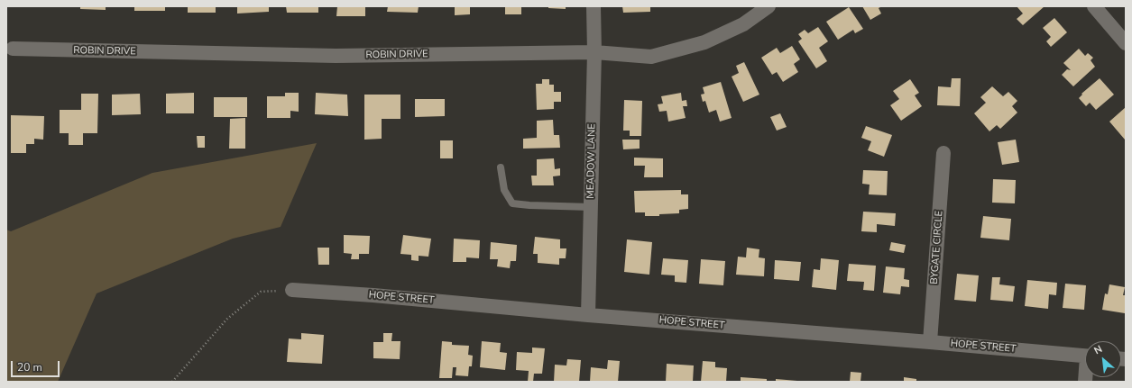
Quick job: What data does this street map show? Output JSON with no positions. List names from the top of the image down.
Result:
{
  "streets": {
    "street": [
      "ROBIN DRIVE",
      "MEADOW LANE",
      "BYGATE CIRCLE",
      "HOPE STREET"
    ]
  },
  "crossings": [
    ["ROBIN DRIVE", "MEADOW LANE"],
    ["MEADOW LANE", "HOPE STREET"],
    ["BYGATE CIRCLE", "HOPE STREET"]
  ],
  "scale_bar": "20 m",
  "north": "top left"
}
